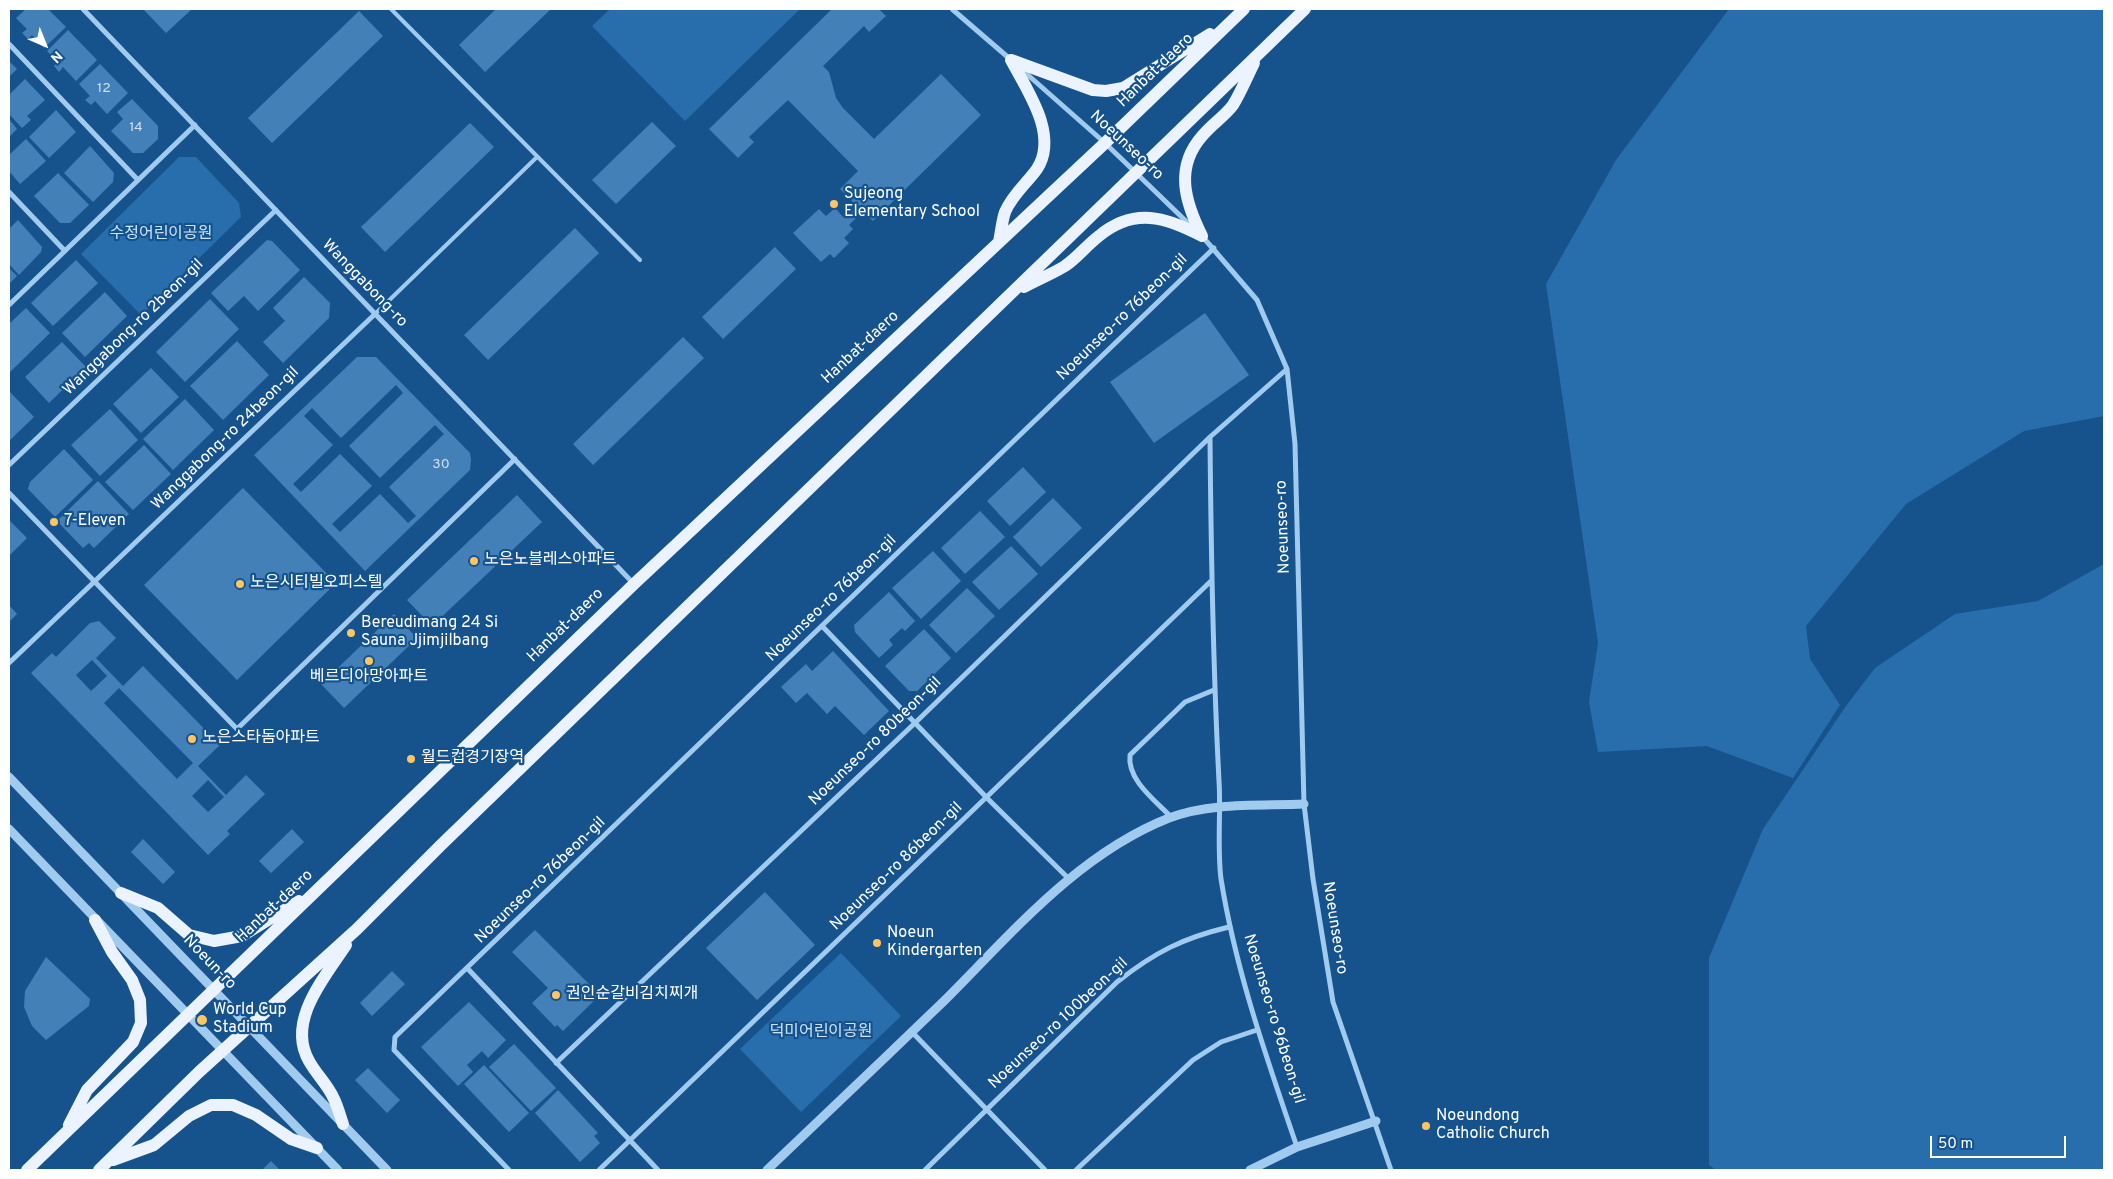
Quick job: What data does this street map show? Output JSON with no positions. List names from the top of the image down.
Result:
{
  "streets": {
    "main road": ["Hanbat-daero"],
    "street": [
      "Noeunseo-ro",
      "Wanggabong-ro",
      "Noeunseo-ro 76beon-gil",
      "Wanggabong-ro 2beon-gil",
      "Wanggabong-ro 24beon-gil",
      "Noeunseo-ro 80beon-gil",
      "Noeunseo-ro 86beon-gil",
      "Noeun-ro",
      "Noeunseo-ro 96beon-gil",
      "Noeunseo-ro 100beon-gil"
    ]
  },
  "crossings": [
    ["Hanbat-daero", "Noeunseo-ro"],
    ["Hanbat-daero", "Wanggabong-ro"],
    ["Hanbat-daero", "Noeun-ro"],
    ["Noeunseo-ro", "Noeunseo-ro 76beon-gil"],
    ["Noeunseo-ro", "Noeunseo-ro 80beon-gil"],
    ["Wanggabong-ro", "Wanggabong-ro 2beon-gil"],
    ["Wanggabong-ro", "Wanggabong-ro 24beon-gil"],
    ["Noeunseo-ro 96beon-gil", "Noeunseo-ro 100beon-gil"]
  ],
  "parks": ["수정어린이공원", "덕미어린이공원"],
  "places": [
    "Sujeong Elementary School",
    "7-Eleven",
    "노은노블레스아파트",
    "노은시티빌오피스텔",
    "Bereudimang 24 Si Sauna Jjimjilbang",
    "베르디아망아파트",
    "노은스타돔아파트",
    "월드컵경기장역",
    "Noeun Kindergarten",
    "권인순갈비김치찌개",
    "World Cup Stadium",
    "Noeundong Catholic Church"
  ],
  "house_numbers": ["12", "14", "30"],
  "scale_bar": "50 m",
  "north": "bottom right"
}
